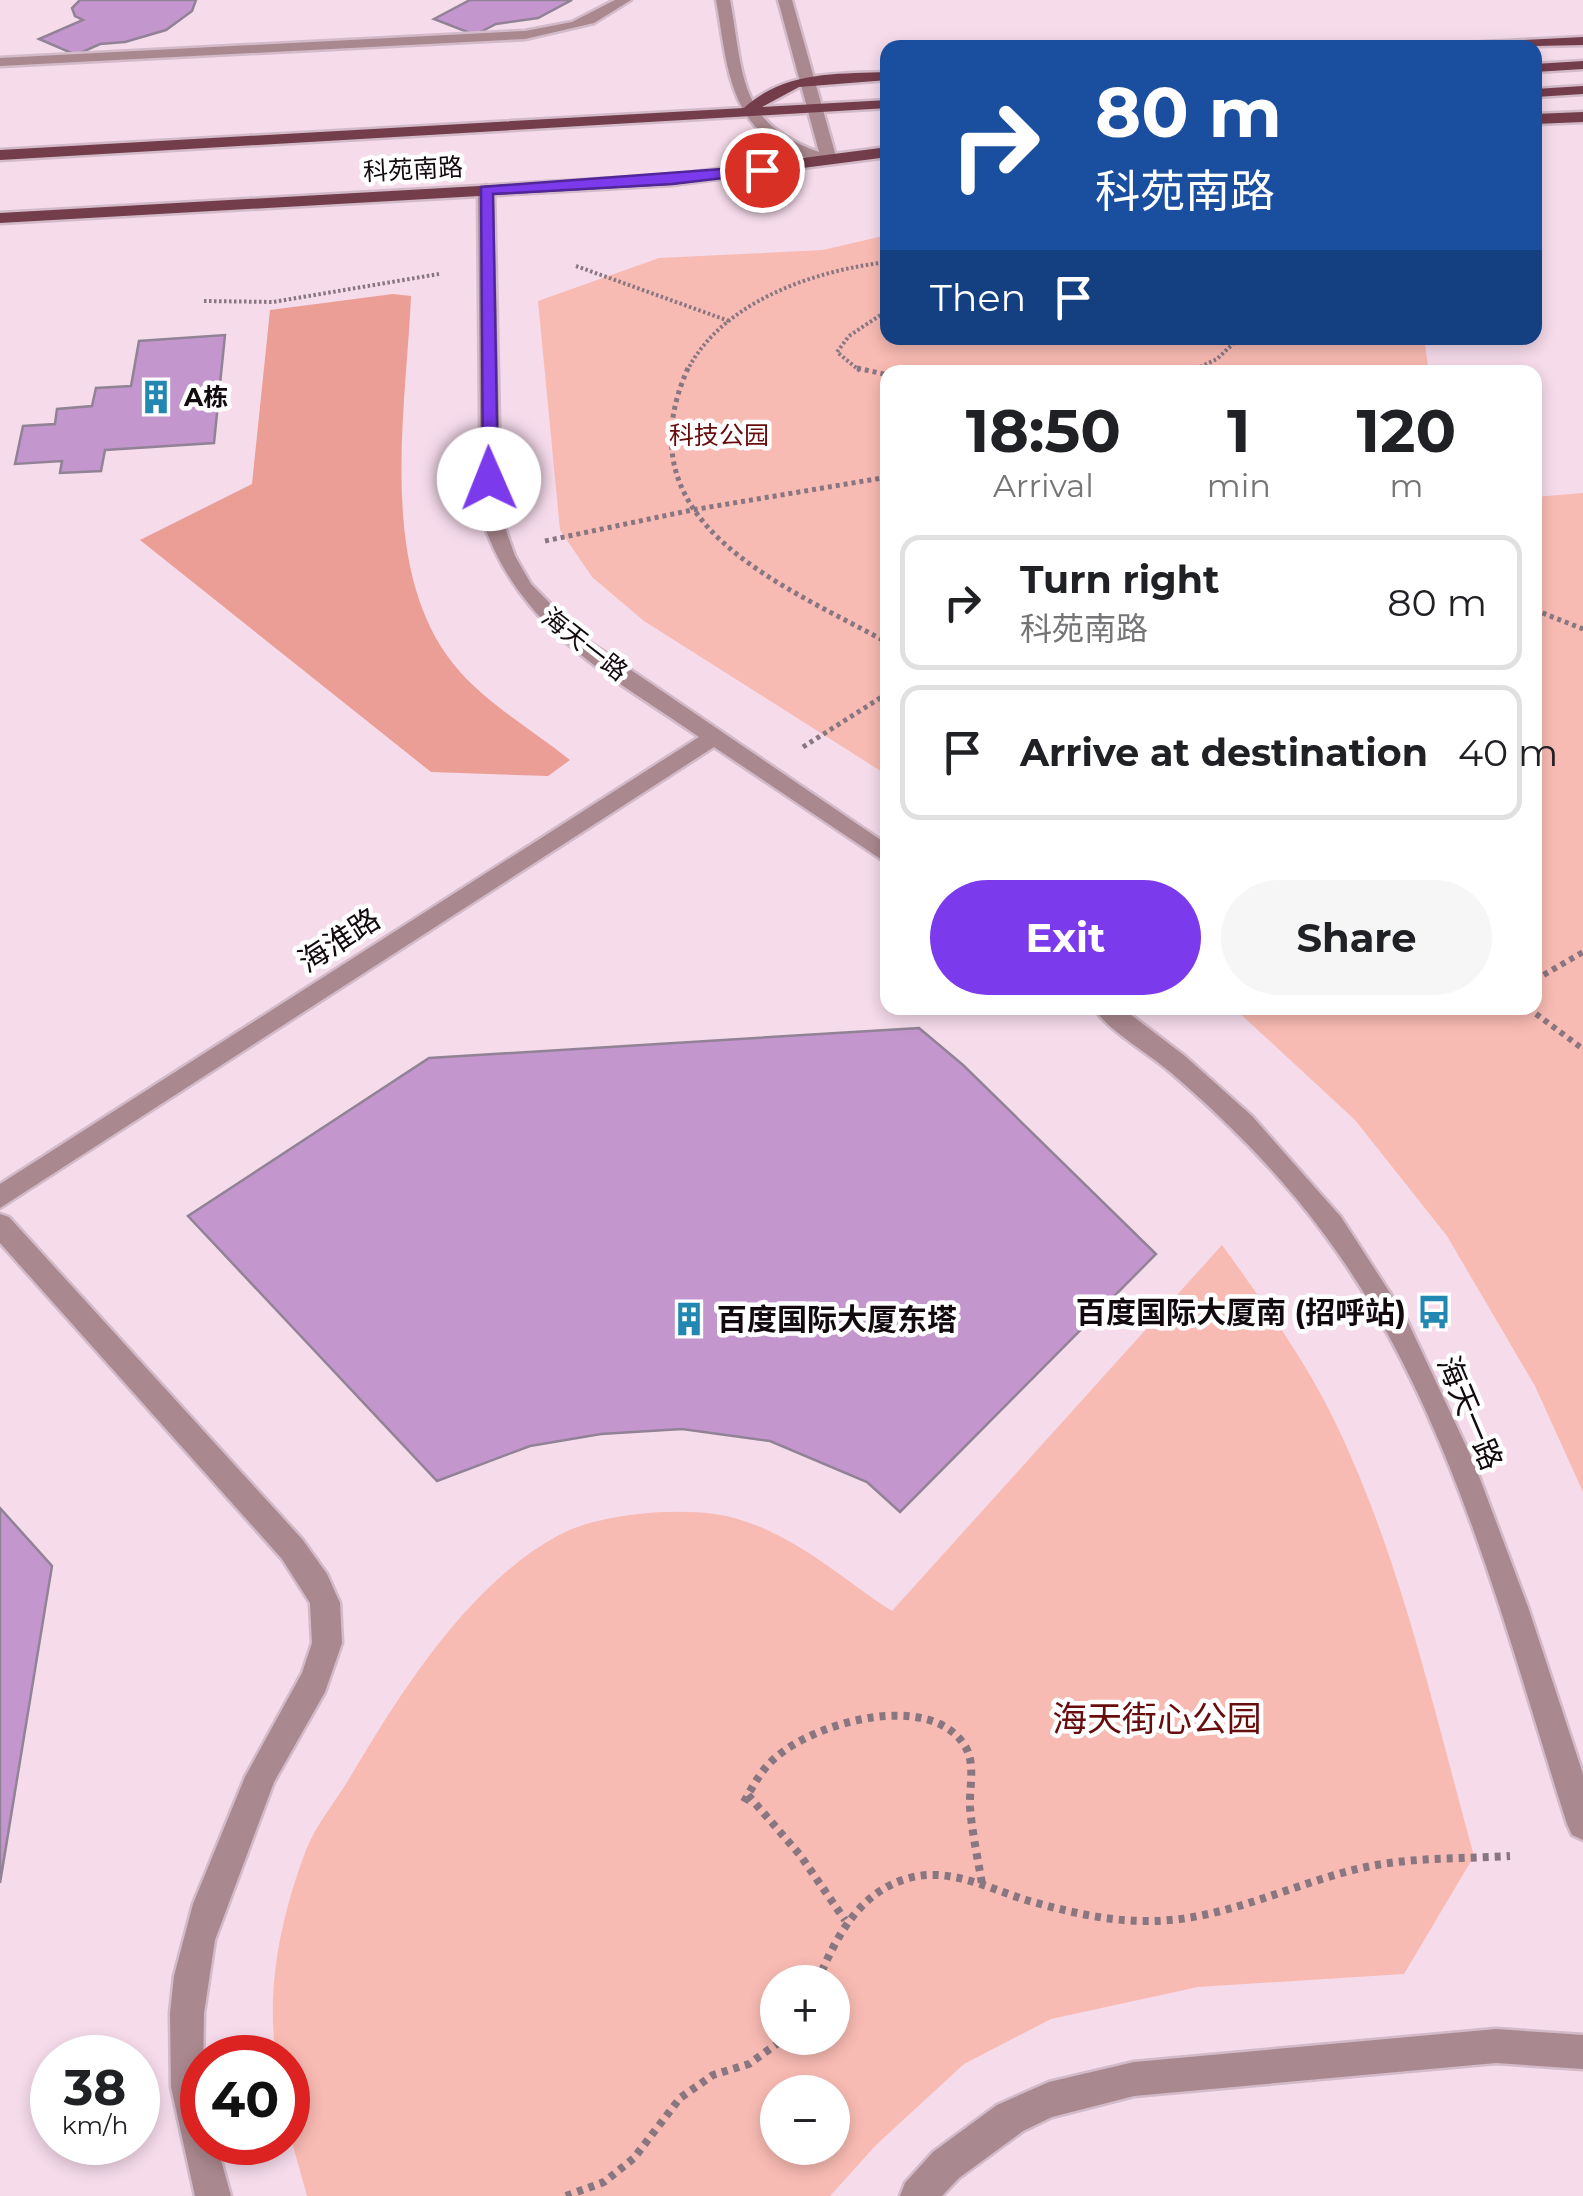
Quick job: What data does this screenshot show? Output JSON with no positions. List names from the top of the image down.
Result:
{
  "streets": {
    "main road": ["科苑南路"],
    "street": ["海天一路", "海淮路"]
  },
  "crossings": [
    ["科苑南路", "海天一路"],
    ["海天一路", "海淮路"]
  ],
  "parks": ["科技公园", "海天街心公园"],
  "places": {
    "building": ["A栋", "百度国际大厦东塔"],
    "bus stop": ["百度国际大厦南 (招呼站)"]
  },
  "page": {
    "turn": ["80 m", "科苑南路"],
    "then": "Then",
    "eta": [
      "18:50",
      "Arrival",
      "1",
      "min",
      "120",
      "m"
    ],
    "list": [
      {
        "name": "Turn right",
        "note": "科苑南路",
        "value": "80 m"
      },
      {
        "name": "Arrive at destination",
        "value": "40 m"
      }
    ],
    "buttons": ["Exit", "Share"],
    "map_buttons": ["+", "−"],
    "speed": "38 km/h",
    "limit": "40"
  }
}
